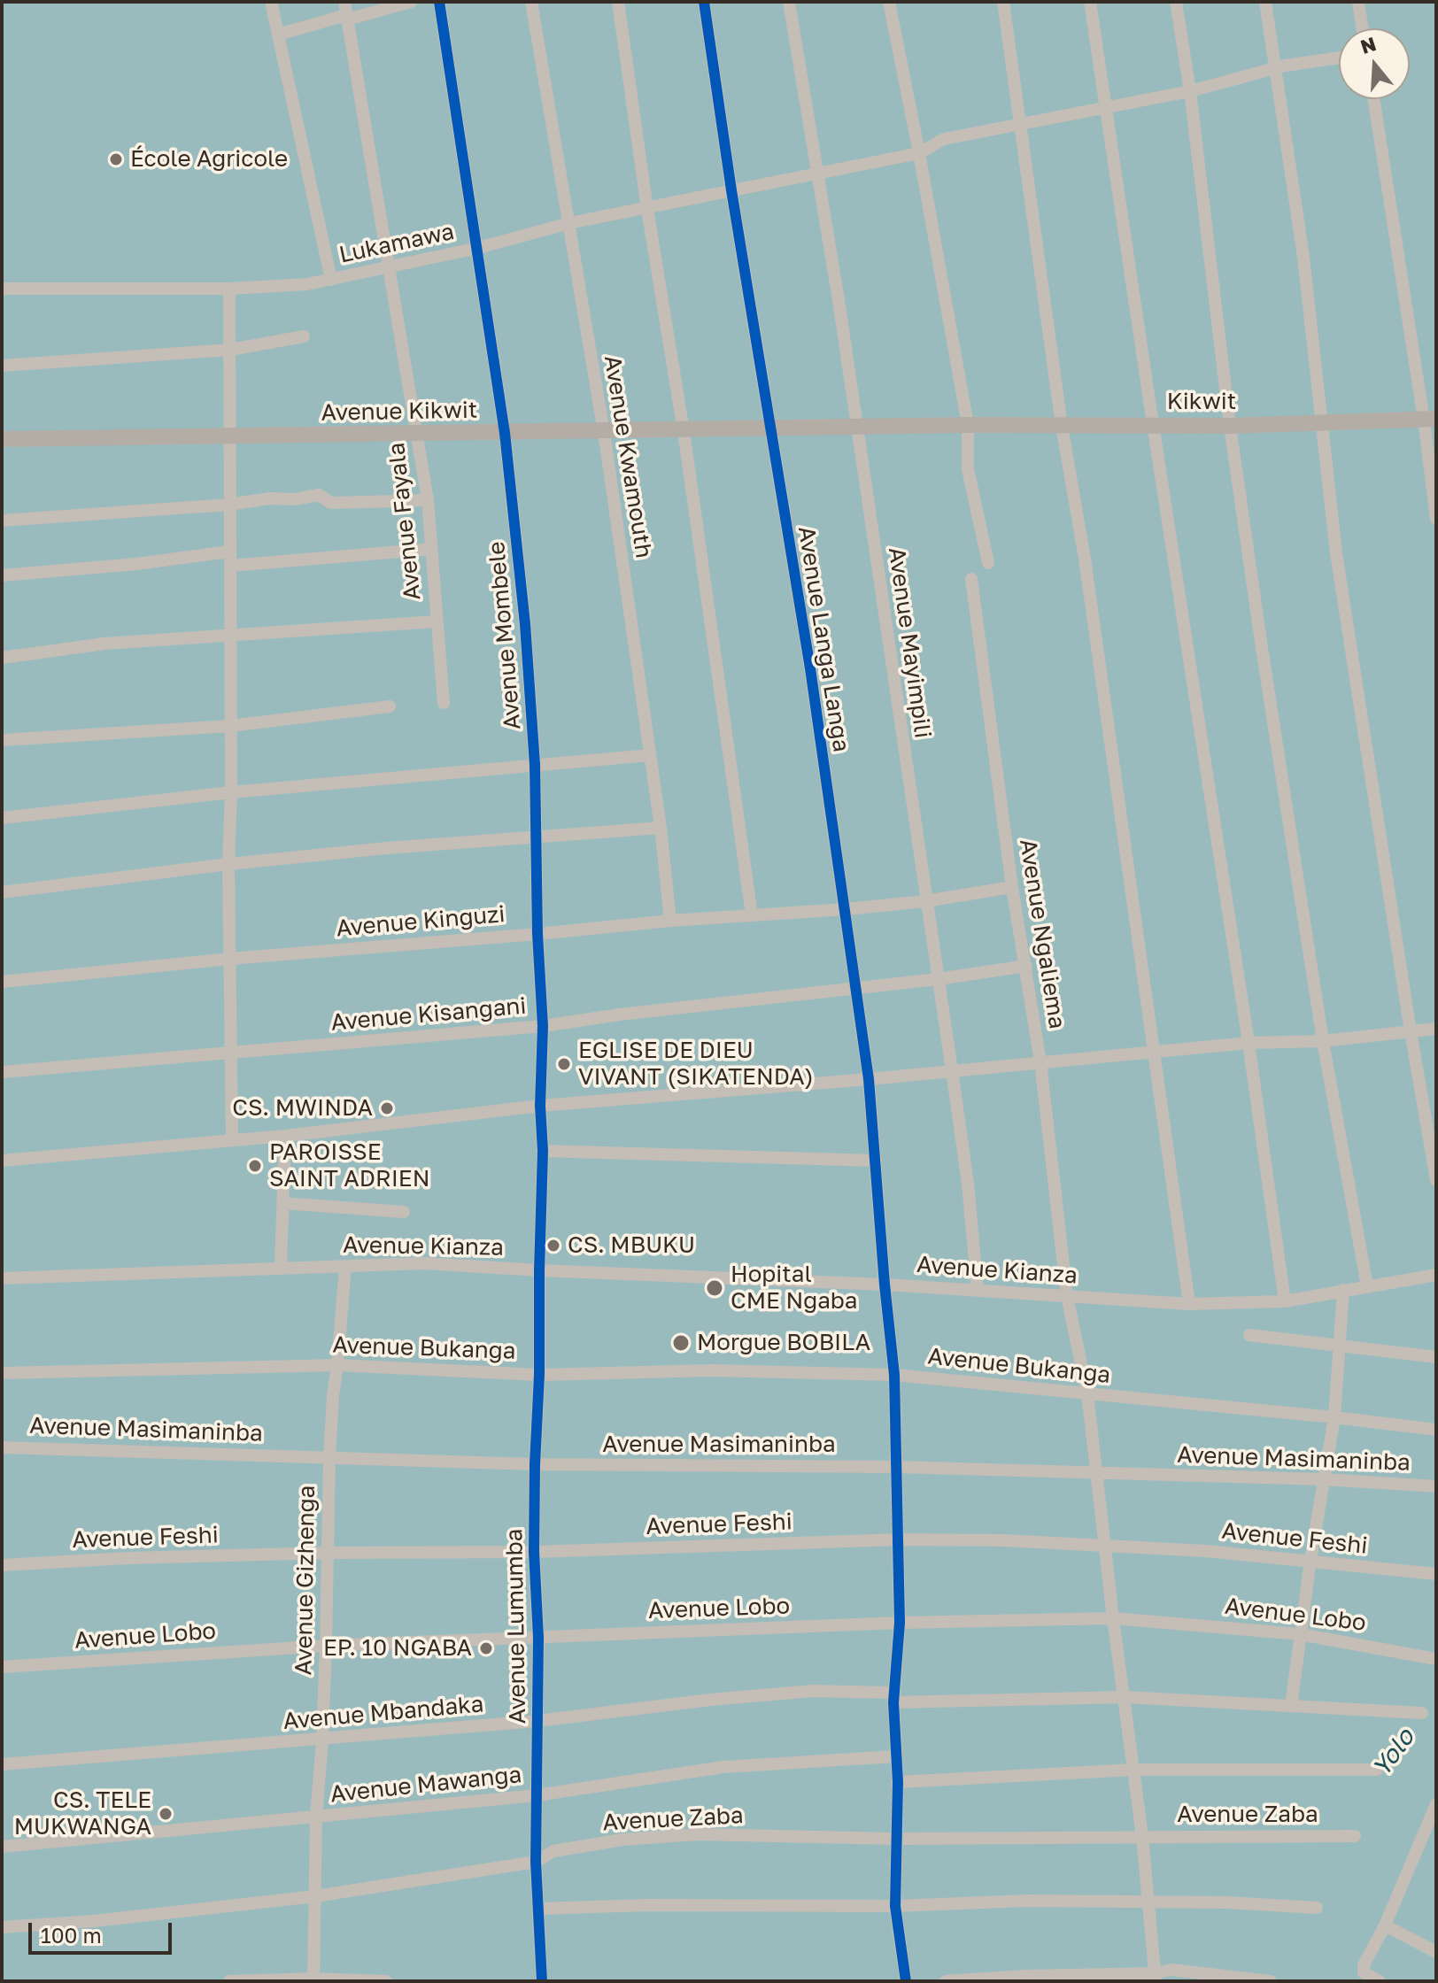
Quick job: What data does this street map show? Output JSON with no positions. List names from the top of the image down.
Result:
{
  "streets": {
    "main road": ["Kikwit", "Avenue Kikwit"],
    "street": [
      "Lukamawa",
      "Avenue Kwamouth",
      "Avenue Fayala",
      "Avenue Mombele",
      "Avenue Langa Langa",
      "Avenue Mayimpili",
      "Avenue Kinguzi",
      "Avenue Ngaliema",
      "Avenue Kisangani",
      "Avenue Kianza",
      "Avenue Bukanga",
      "Avenue Masimaninba",
      "Avenue Feshi",
      "Avenue Gizhenga",
      "Avenue Lobo",
      "Avenue Lumumba",
      "Avenue Mbandaka",
      "Avenue Mawanga",
      "Avenue Zaba"
    ]
  },
  "crossings": [
    ["Lukamawa", "Avenue Kwamouth"],
    ["Lukamawa", "Avenue Fayala"],
    ["Lukamawa", "Avenue Mombele"],
    ["Lukamawa", "Avenue Langa Langa"],
    ["Lukamawa", "Avenue Mayimpili"],
    ["Kikwit", "Avenue Kikwit"],
    ["Avenue Kikwit", "Avenue Kwamouth"],
    ["Avenue Kikwit", "Avenue Fayala"],
    ["Avenue Kikwit", "Avenue Mombele"],
    ["Avenue Kikwit", "Avenue Langa Langa"],
    ["Avenue Kikwit", "Avenue Mayimpili"],
    ["Avenue Kwamouth", "Avenue Kinguzi"],
    ["Avenue Mombele", "Avenue Kinguzi"],
    ["Avenue Mombele", "Avenue Kisangani"],
    ["Avenue Mombele", "Avenue Kianza"],
    ["Avenue Mombele", "Avenue Lumumba"],
    ["Avenue Langa Langa", "Avenue Kinguzi"],
    ["Avenue Langa Langa", "Avenue Kisangani"],
    ["Avenue Langa Langa", "Avenue Kianza"],
    ["Avenue Langa Langa", "Avenue Bukanga"],
    ["Avenue Langa Langa", "Avenue Masimaninba"],
    ["Avenue Langa Langa", "Avenue Feshi"],
    ["Avenue Langa Langa", "Avenue Lobo"],
    ["Avenue Langa Langa", "Avenue Mbandaka"],
    ["Avenue Langa Langa", "Avenue Mawanga"],
    ["Avenue Langa Langa", "Avenue Zaba"],
    ["Avenue Mayimpili", "Avenue Kinguzi"],
    ["Avenue Mayimpili", "Avenue Kisangani"],
    ["Avenue Mayimpili", "Avenue Kianza"],
    ["Avenue Kinguzi", "Avenue Ngaliema"],
    ["Avenue Ngaliema", "Avenue Kisangani"],
    ["Avenue Ngaliema", "Avenue Kianza"],
    ["Avenue Ngaliema", "Avenue Bukanga"],
    ["Avenue Ngaliema", "Avenue Masimaninba"],
    ["Avenue Ngaliema", "Avenue Feshi"],
    ["Avenue Ngaliema", "Avenue Lobo"],
    ["Avenue Ngaliema", "Avenue Mbandaka"],
    ["Avenue Ngaliema", "Avenue Zaba"],
    ["Avenue Kianza", "Avenue Gizhenga"],
    ["Avenue Kianza", "Avenue Lumumba"],
    ["Avenue Bukanga", "Avenue Gizhenga"],
    ["Avenue Bukanga", "Avenue Lumumba"],
    ["Avenue Masimaninba", "Avenue Gizhenga"],
    ["Avenue Masimaninba", "Avenue Lumumba"],
    ["Avenue Feshi", "Avenue Gizhenga"],
    ["Avenue Feshi", "Avenue Lumumba"],
    ["Avenue Gizhenga", "Avenue Lobo"],
    ["Avenue Gizhenga", "Avenue Mbandaka"],
    ["Avenue Gizhenga", "Avenue Mawanga"],
    ["Avenue Gizhenga", "Avenue Zaba"],
    ["Avenue Lobo", "Avenue Lumumba"],
    ["Avenue Lumumba", "Avenue Mbandaka"],
    ["Avenue Lumumba", "Avenue Mawanga"],
    ["Avenue Lumumba", "Avenue Zaba"]
  ],
  "water": ["Yolo"],
  "places": [
    "École Agricole",
    "EGLISE DE DIEU VIVANT (SIKATENDA)",
    "CS. MWINDA",
    "PAROISSE SAINT ADRIEN",
    "CS. MBUKU",
    "Hopital CME Ngaba",
    "Morgue BOBILA",
    "EP. 10 NGABA",
    "CS. TELE MUKWANGA"
  ],
  "scale_bar": "100 m",
  "north": "top"
}
